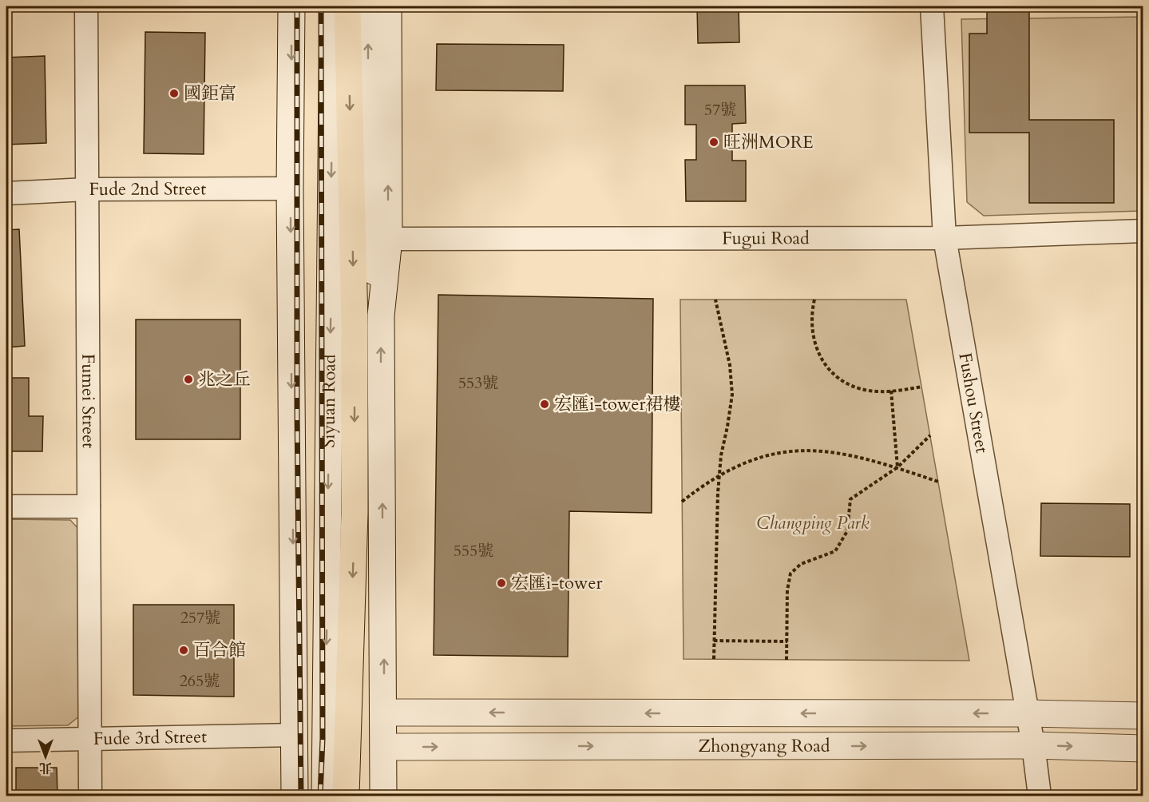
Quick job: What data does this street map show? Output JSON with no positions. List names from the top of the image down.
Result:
{
  "streets": {
    "main road": ["Siyuan Road", "Zhongyang Road"],
    "street": [
      "Fude 2nd Street",
      "Fugui Road",
      "Fumei Street",
      "Fushou Street",
      "Fude 3rd Street"
    ]
  },
  "crossings": [
    ["Fude 2nd Street", "Fumei Street"],
    ["Fude 2nd Street", "Siyuan Road"],
    ["Fugui Road", "Fushou Street"],
    ["Fumei Street", "Fude 3rd Street"],
    ["Siyuan Road", "Fude 3rd Street"],
    ["Fushou Street", "Zhongyang Road"]
  ],
  "parks": ["Changping Park"],
  "places": [
    "國鉅富",
    "旺洲MORE",
    "兆之丘",
    "宏匯i-tower裙樓",
    "宏匯i-tower",
    "百合館"
  ],
  "house_numbers": [
    "57號",
    "553號",
    "555號",
    "257號",
    "265號"
  ],
  "north": "bottom"
}
